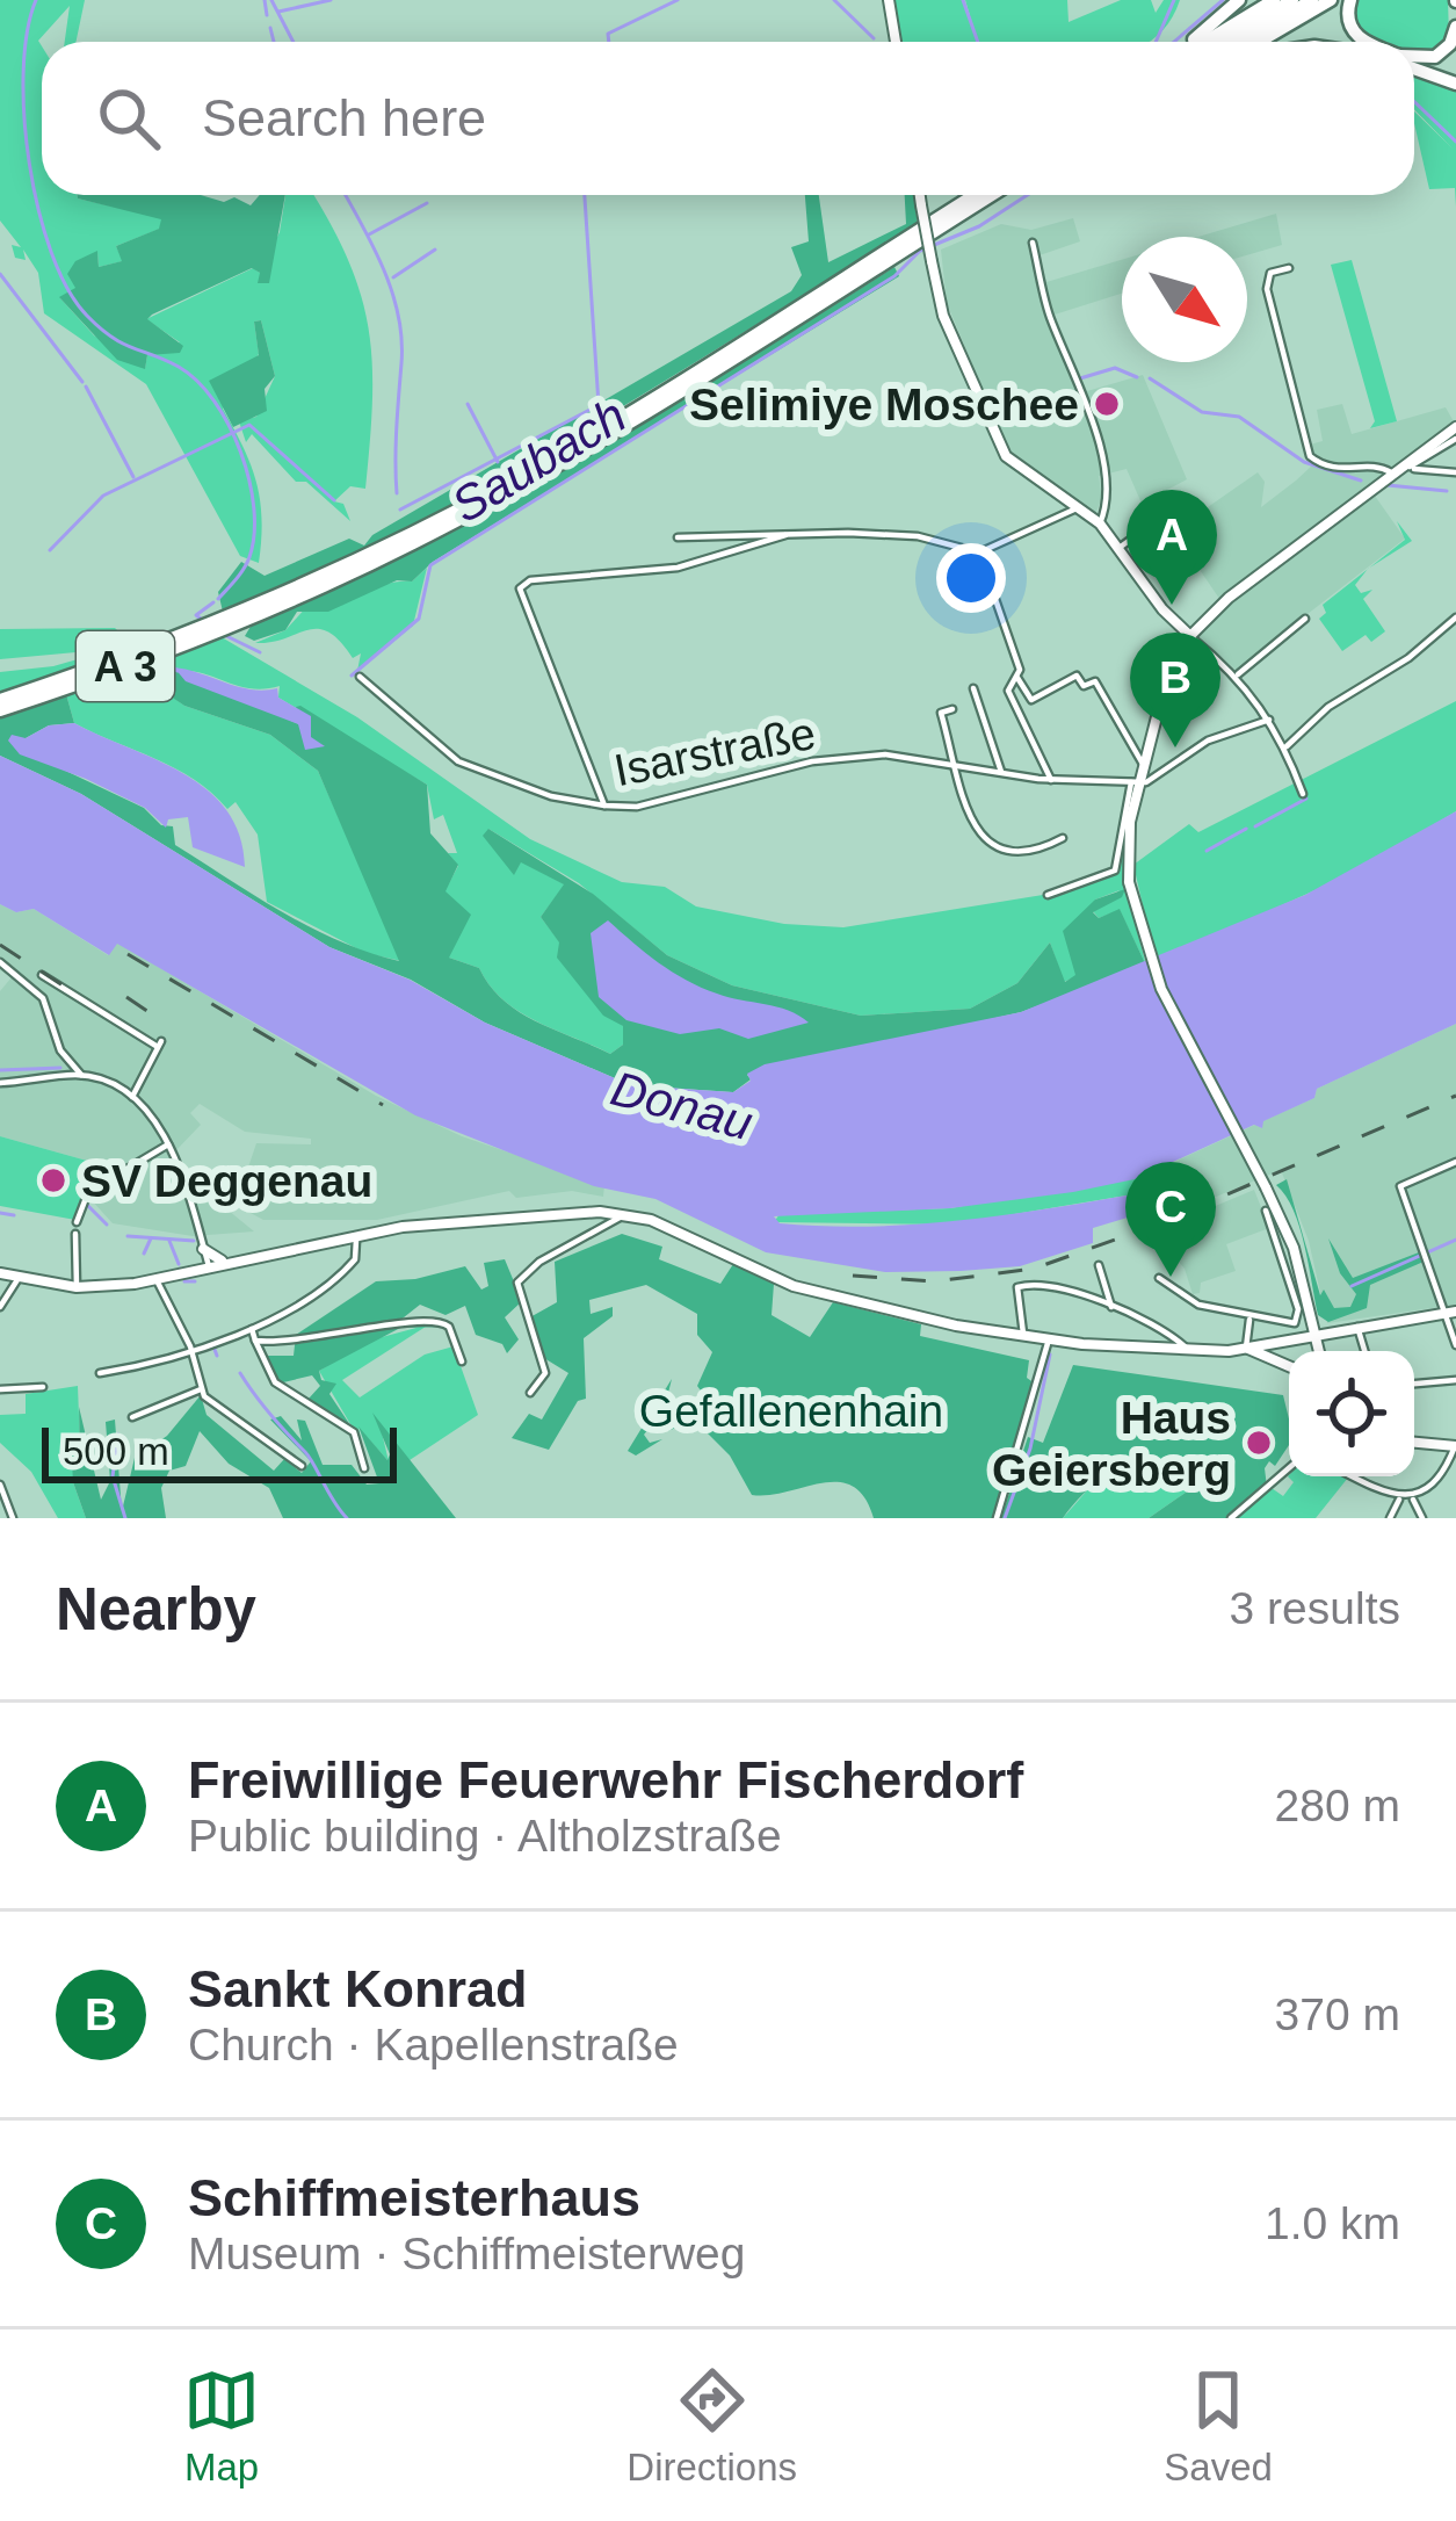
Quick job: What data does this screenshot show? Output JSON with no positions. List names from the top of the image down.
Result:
{
  "streets": {
    "highway": ["A 3"],
    "street": ["Isarstraße"]
  },
  "water": ["Saubach", "Donau"],
  "parks": ["Gefallenenhain"],
  "places": ["Selimiye Moschee", "SV Deggenau", "Haus Geiersberg"],
  "scale_bar": "500 m",
  "north": "bottom right",
  "page": {
    "search": "Search here",
    "pins": ["A", "B", "C"],
    "scale": "500 m",
    "heading": ["Nearby", "3 results"],
    "list": [
      {
        "mark": "A",
        "name": "Freiwillige Feuerwehr Fischerdorf",
        "note": "Public building · Altholzstraße",
        "value": "280 m"
      },
      {
        "mark": "B",
        "name": "Sankt Konrad",
        "note": "Church · Kapellenstraße",
        "value": "370 m"
      },
      {
        "mark": "C",
        "name": "Schiffmeisterhaus",
        "note": "Museum · Schiffmeisterweg",
        "value": "1.0 km"
      }
    ],
    "nav": ["Map", "Directions", "Saved"]
  }
}
